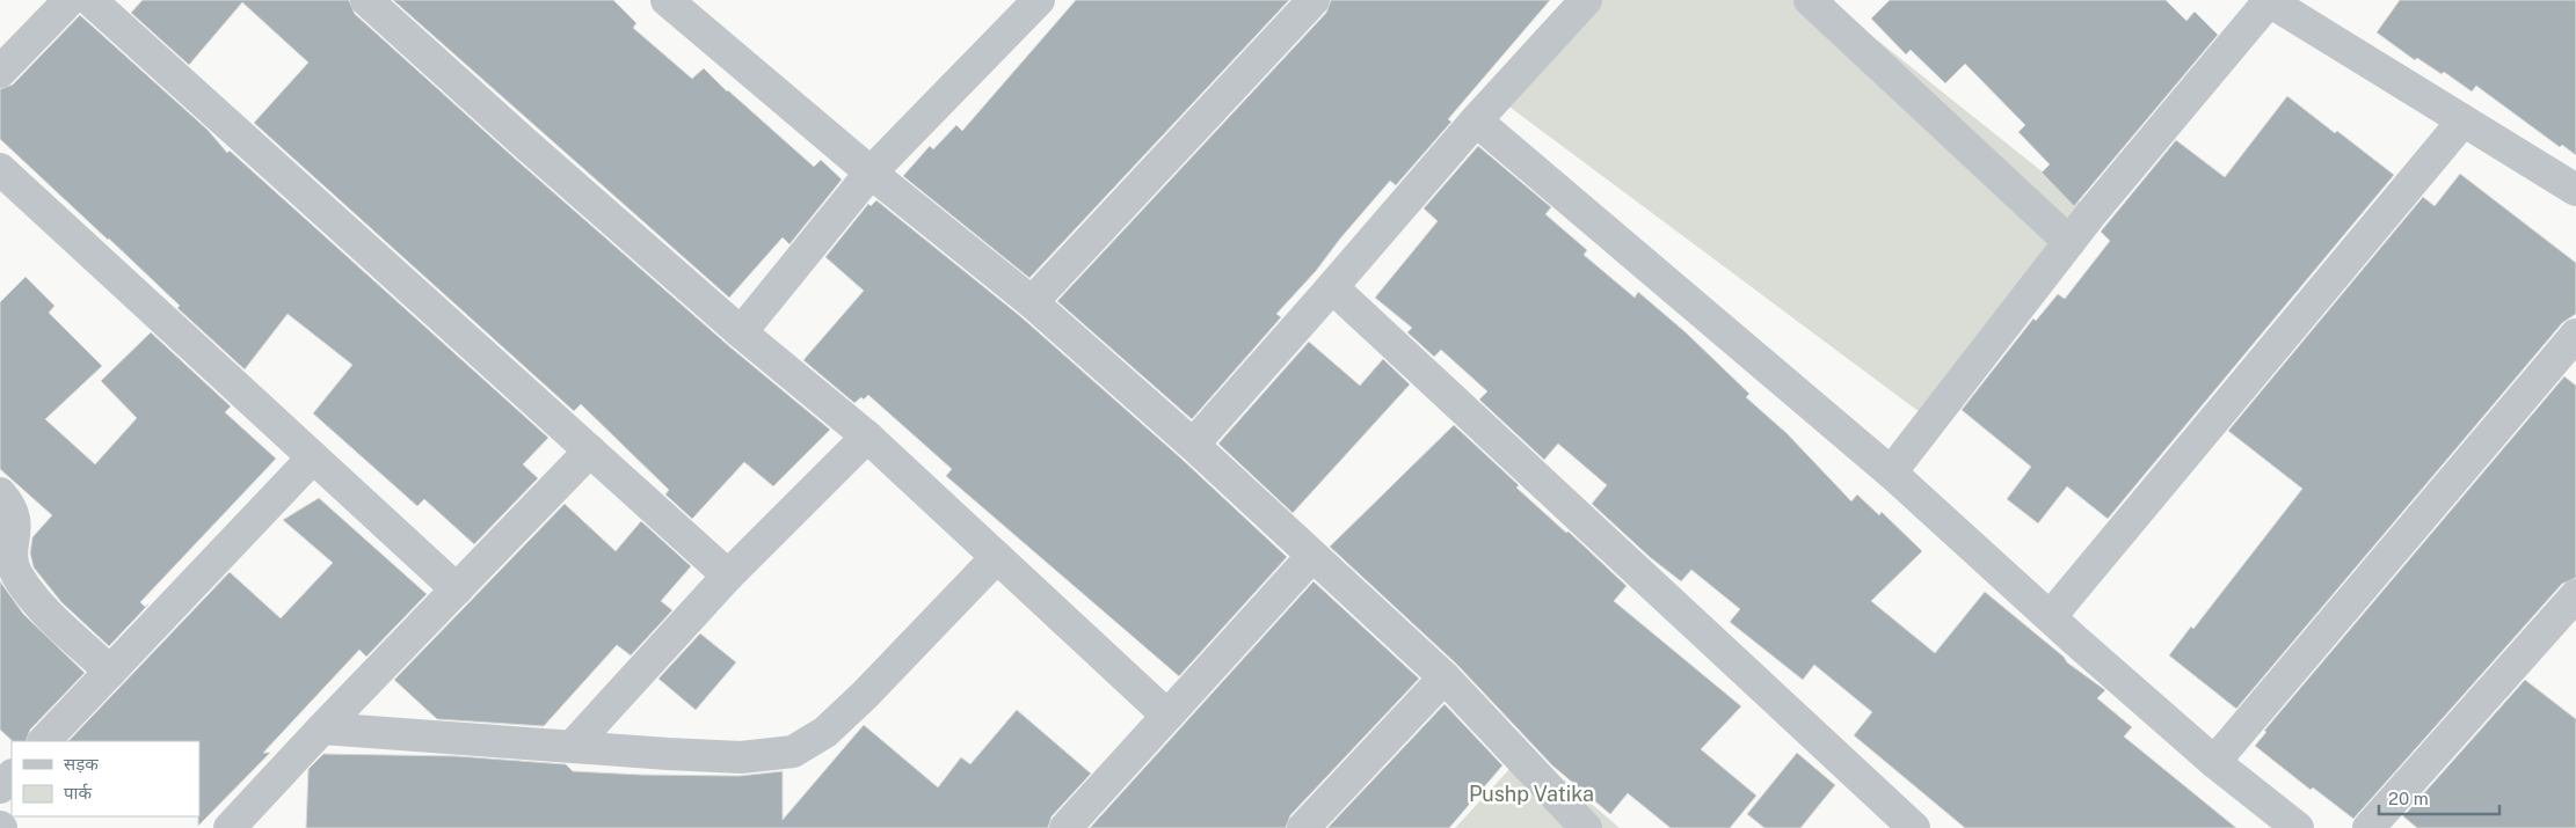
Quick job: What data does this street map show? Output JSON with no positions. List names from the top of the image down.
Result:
{
  "parks": ["Pushp Vatika"],
  "legend": ["सड़क", "पार्क"],
  "scale_bar": "20 m"
}
